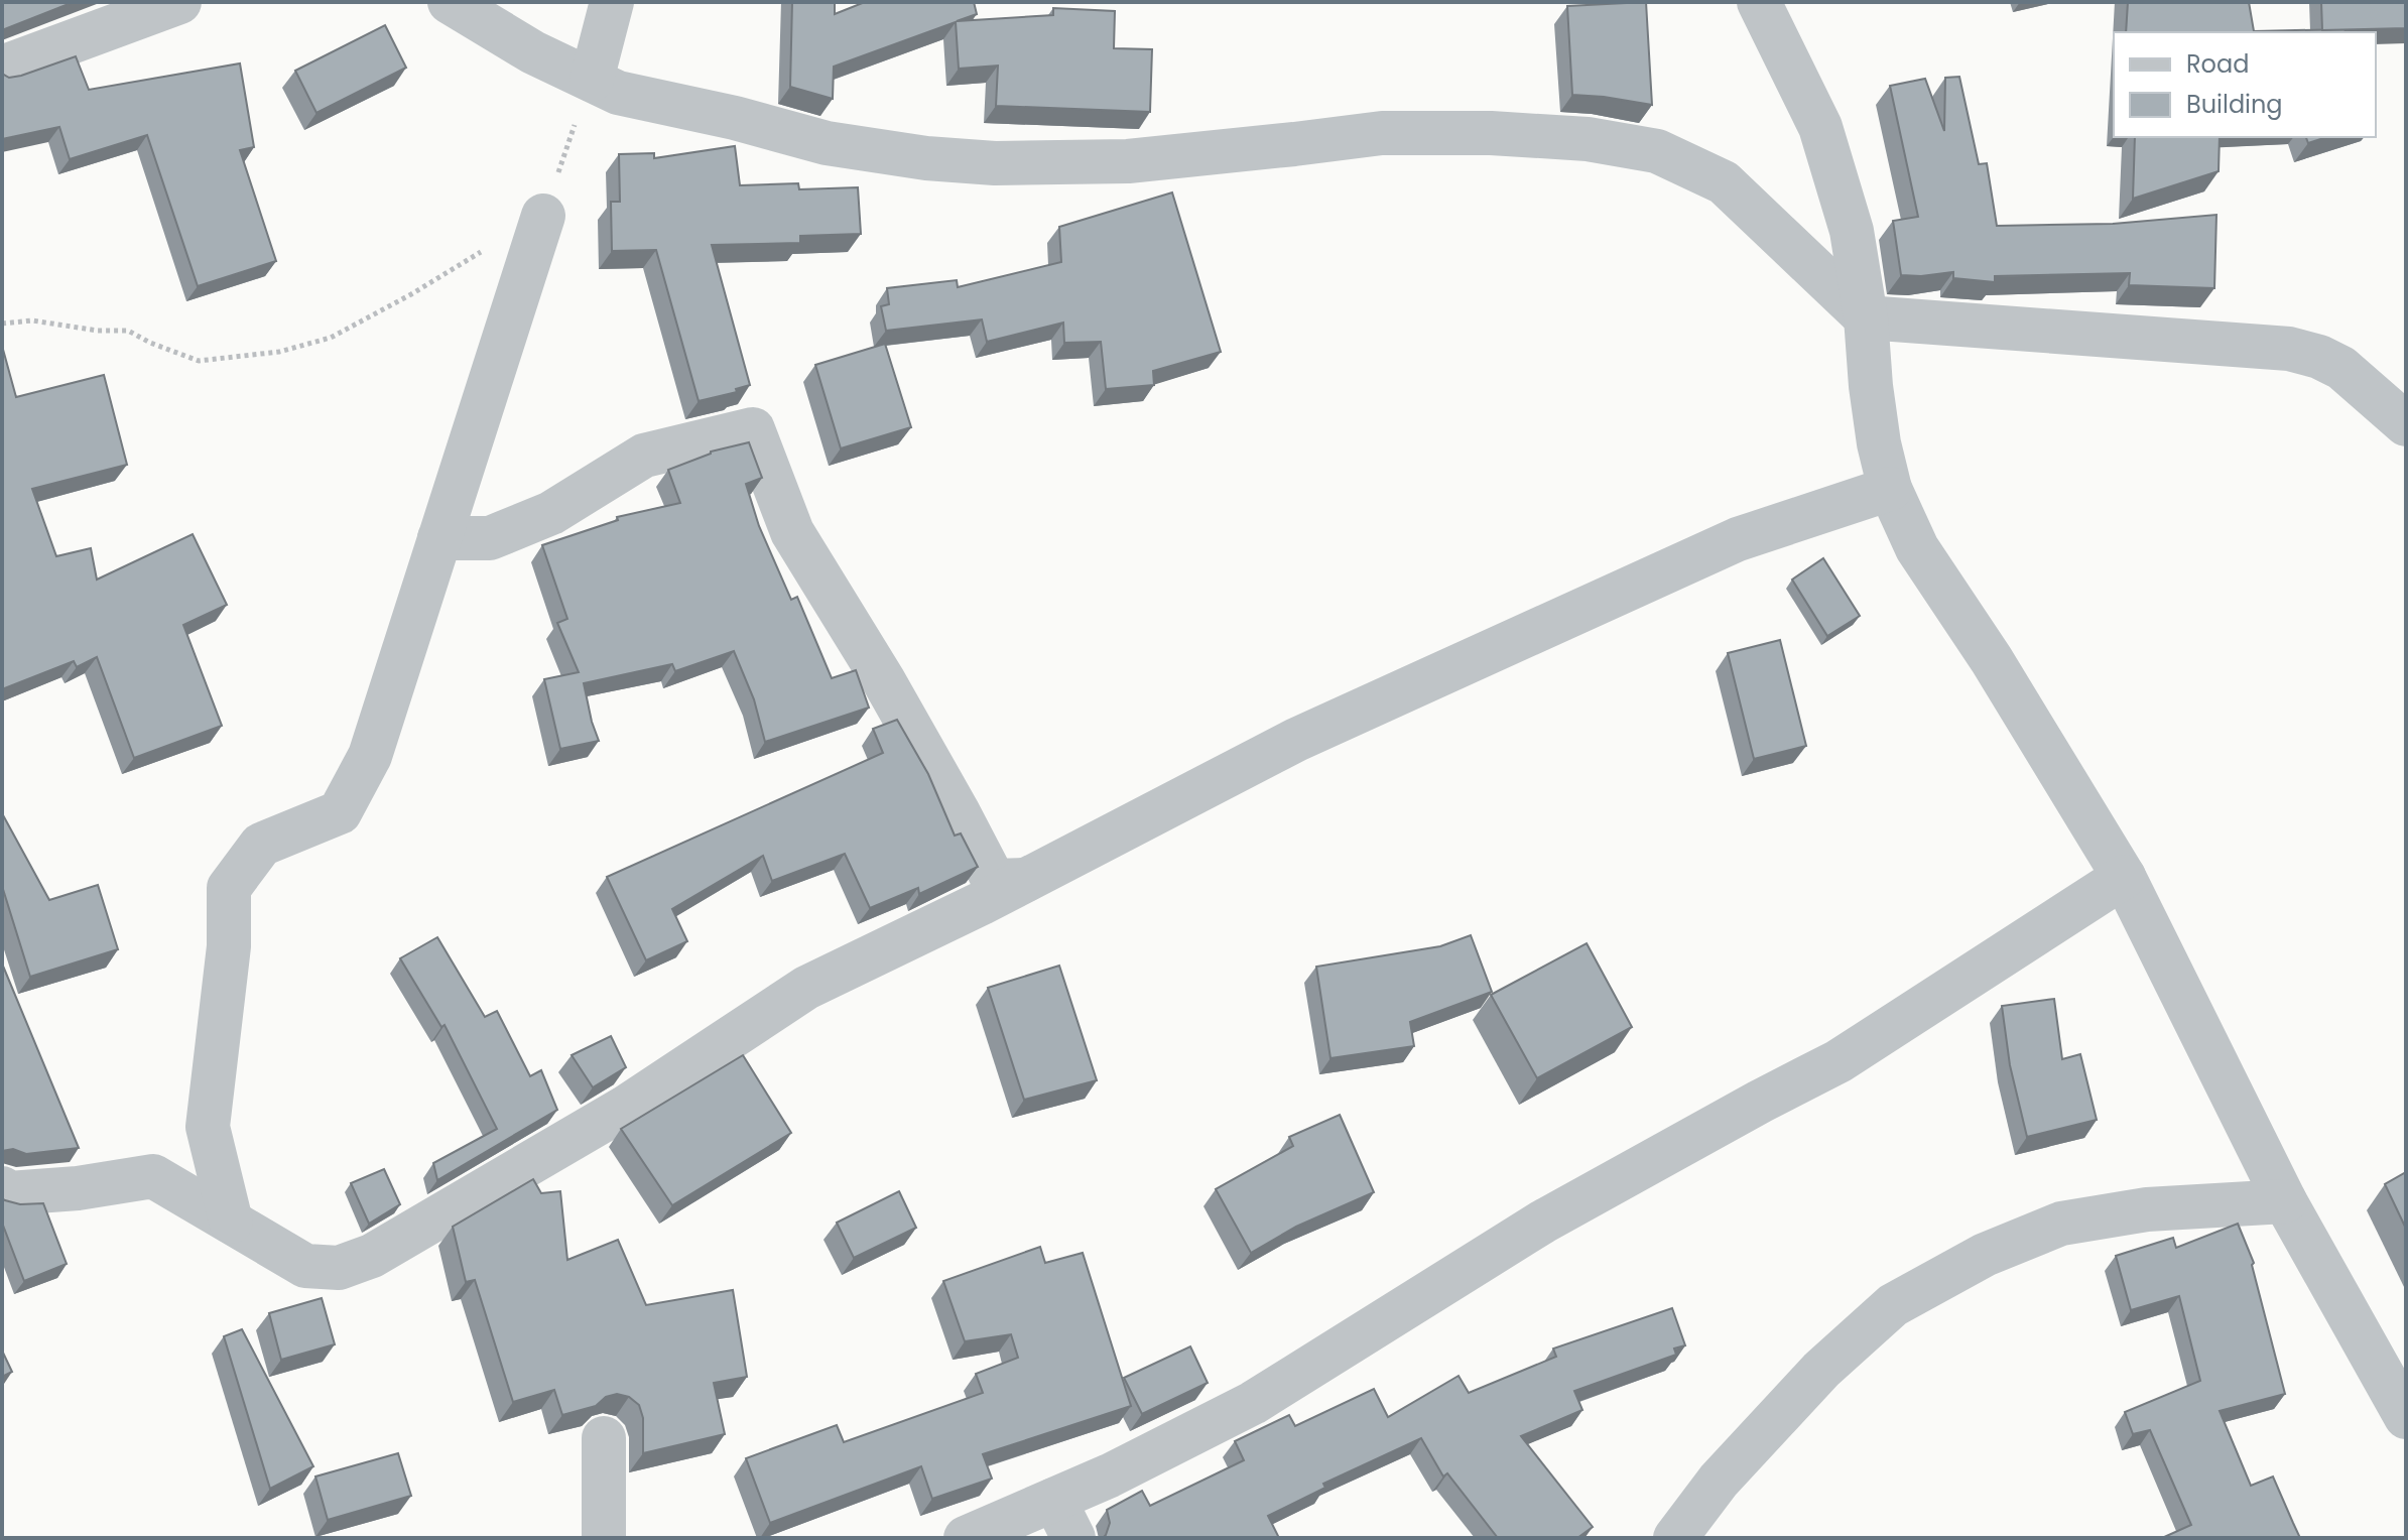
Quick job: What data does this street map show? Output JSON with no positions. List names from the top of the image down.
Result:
{
  "legend": ["Road", "Building"]
}
